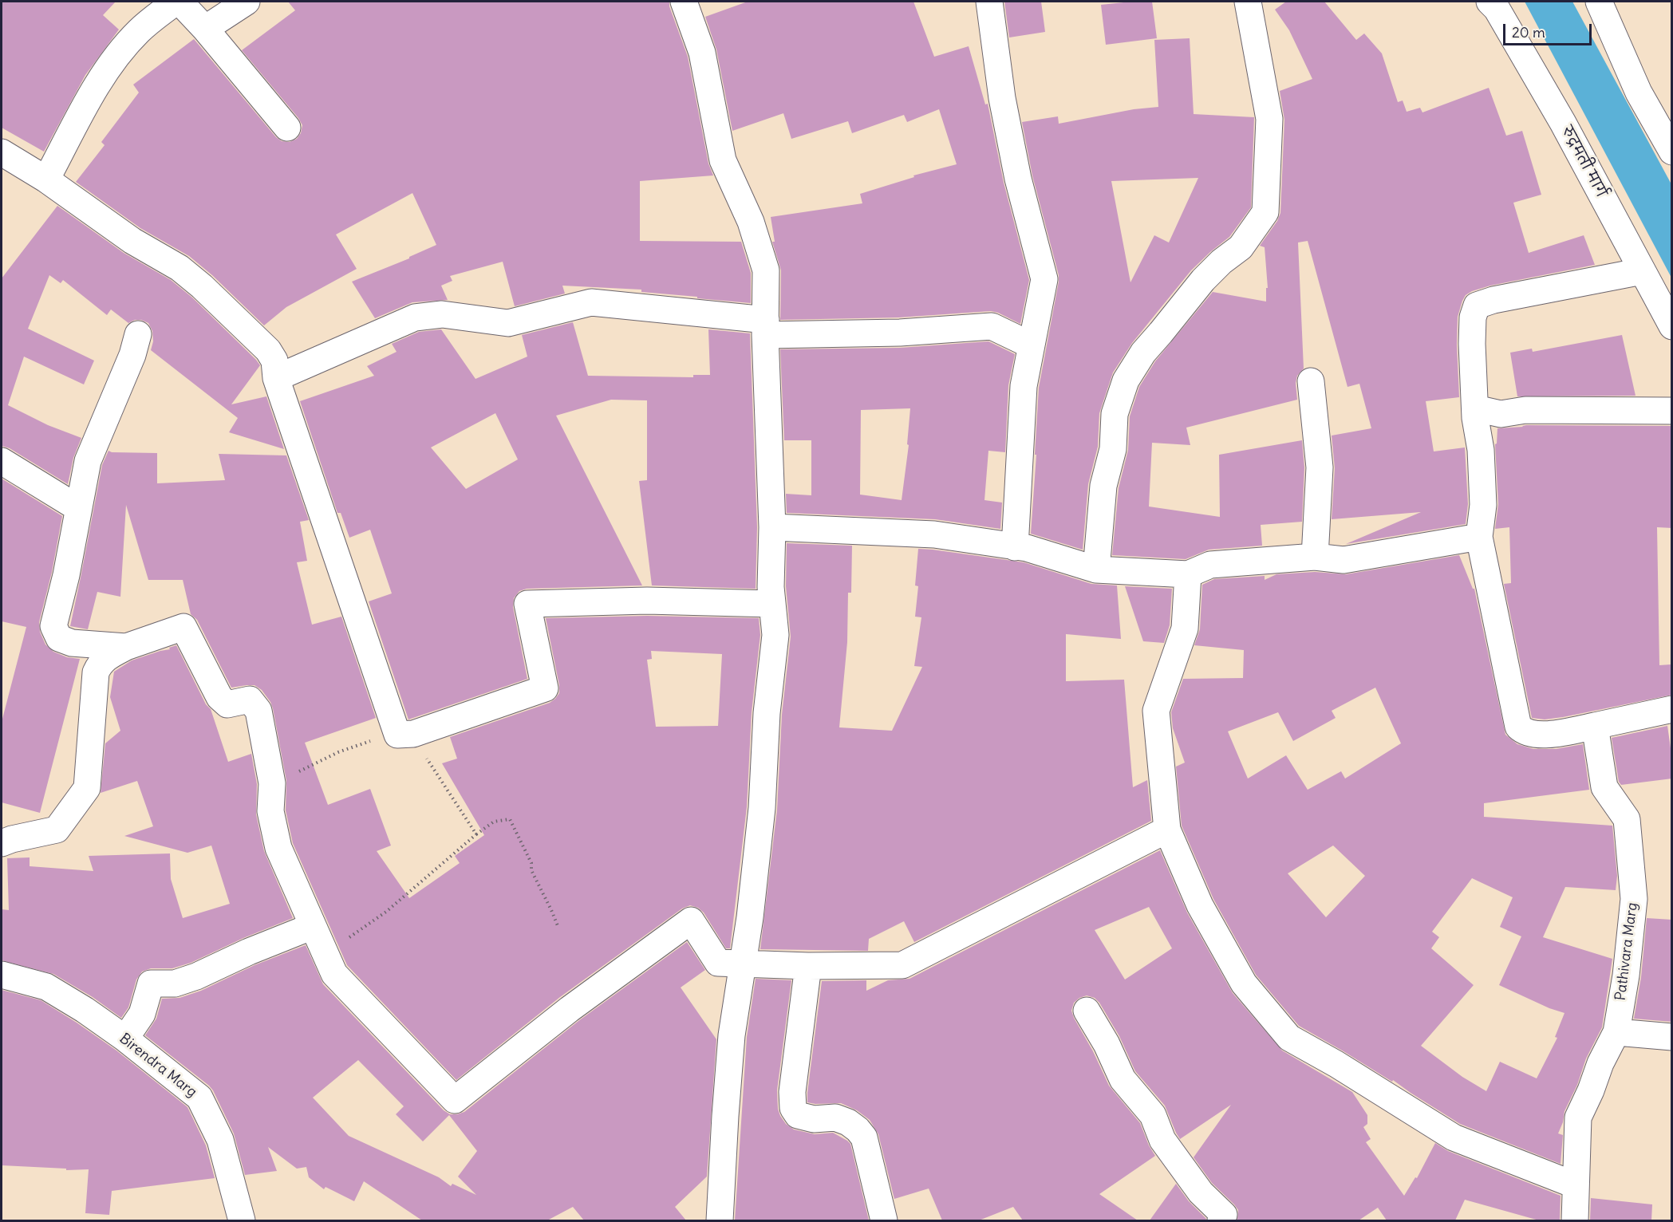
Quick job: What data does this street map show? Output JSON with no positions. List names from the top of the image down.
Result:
{
  "streets": {
    "street": ["रुद्रमती मार्ग", "Pathivara Marg", "Birendra Marg"]
  },
  "scale_bar": "20 m"
}
